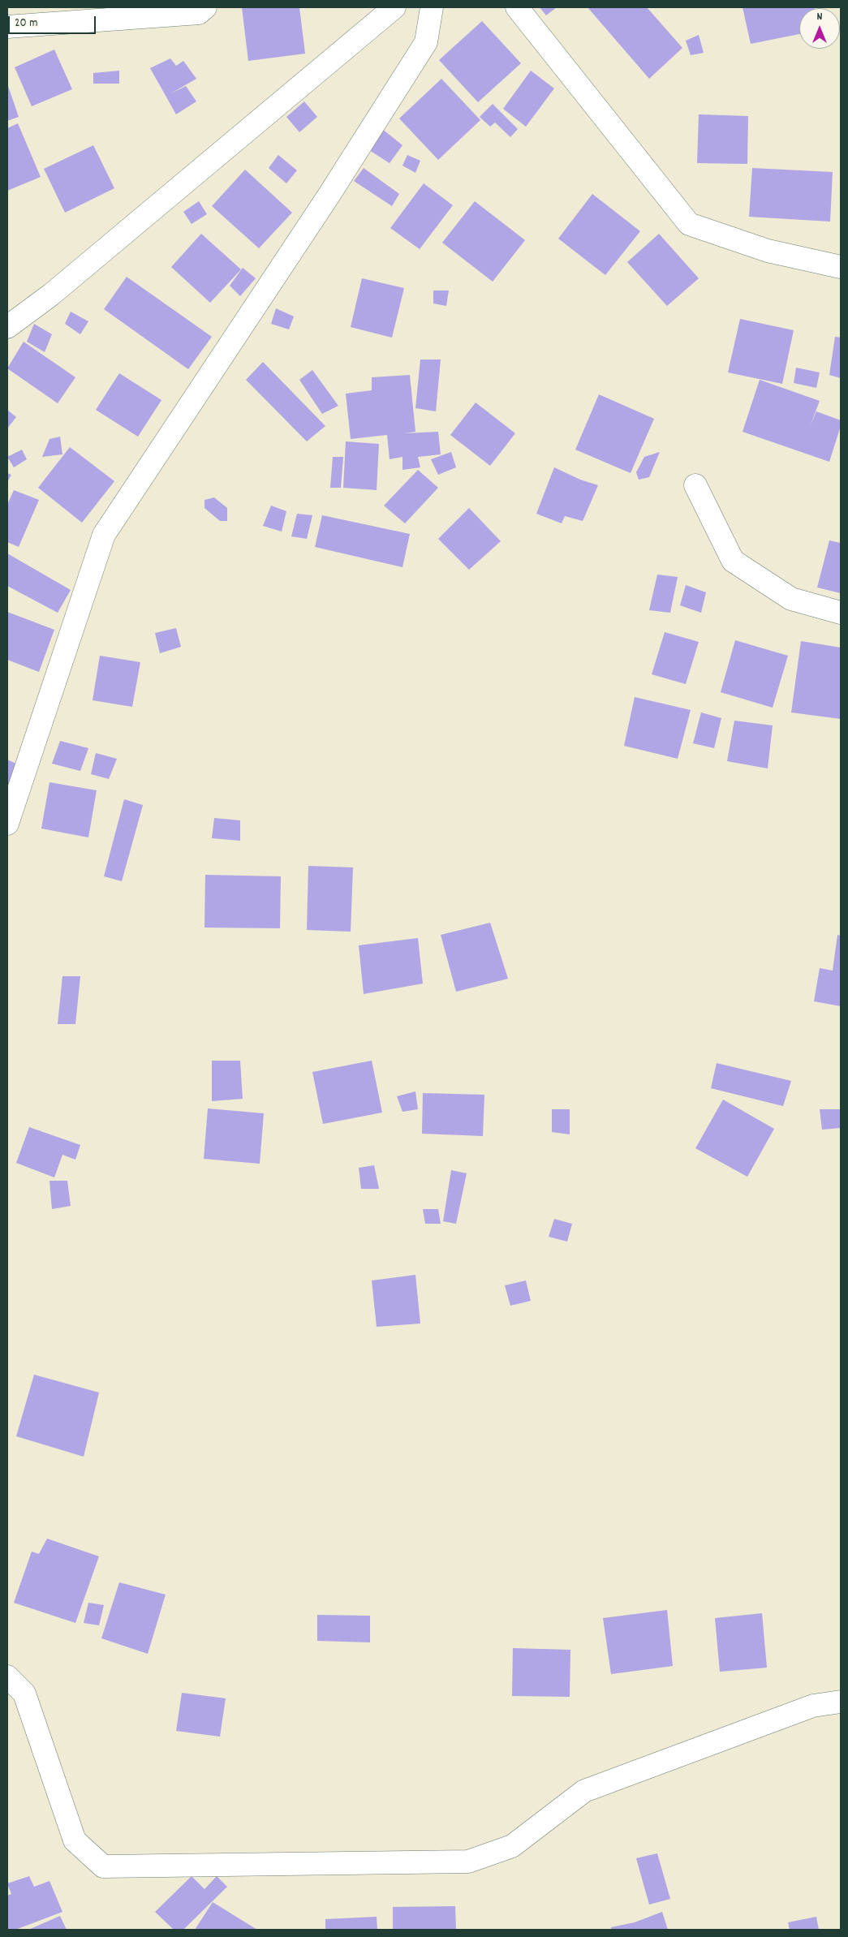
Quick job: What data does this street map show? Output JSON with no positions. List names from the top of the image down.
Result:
{
  "scale_bar": "20 m",
  "north": "top"
}
